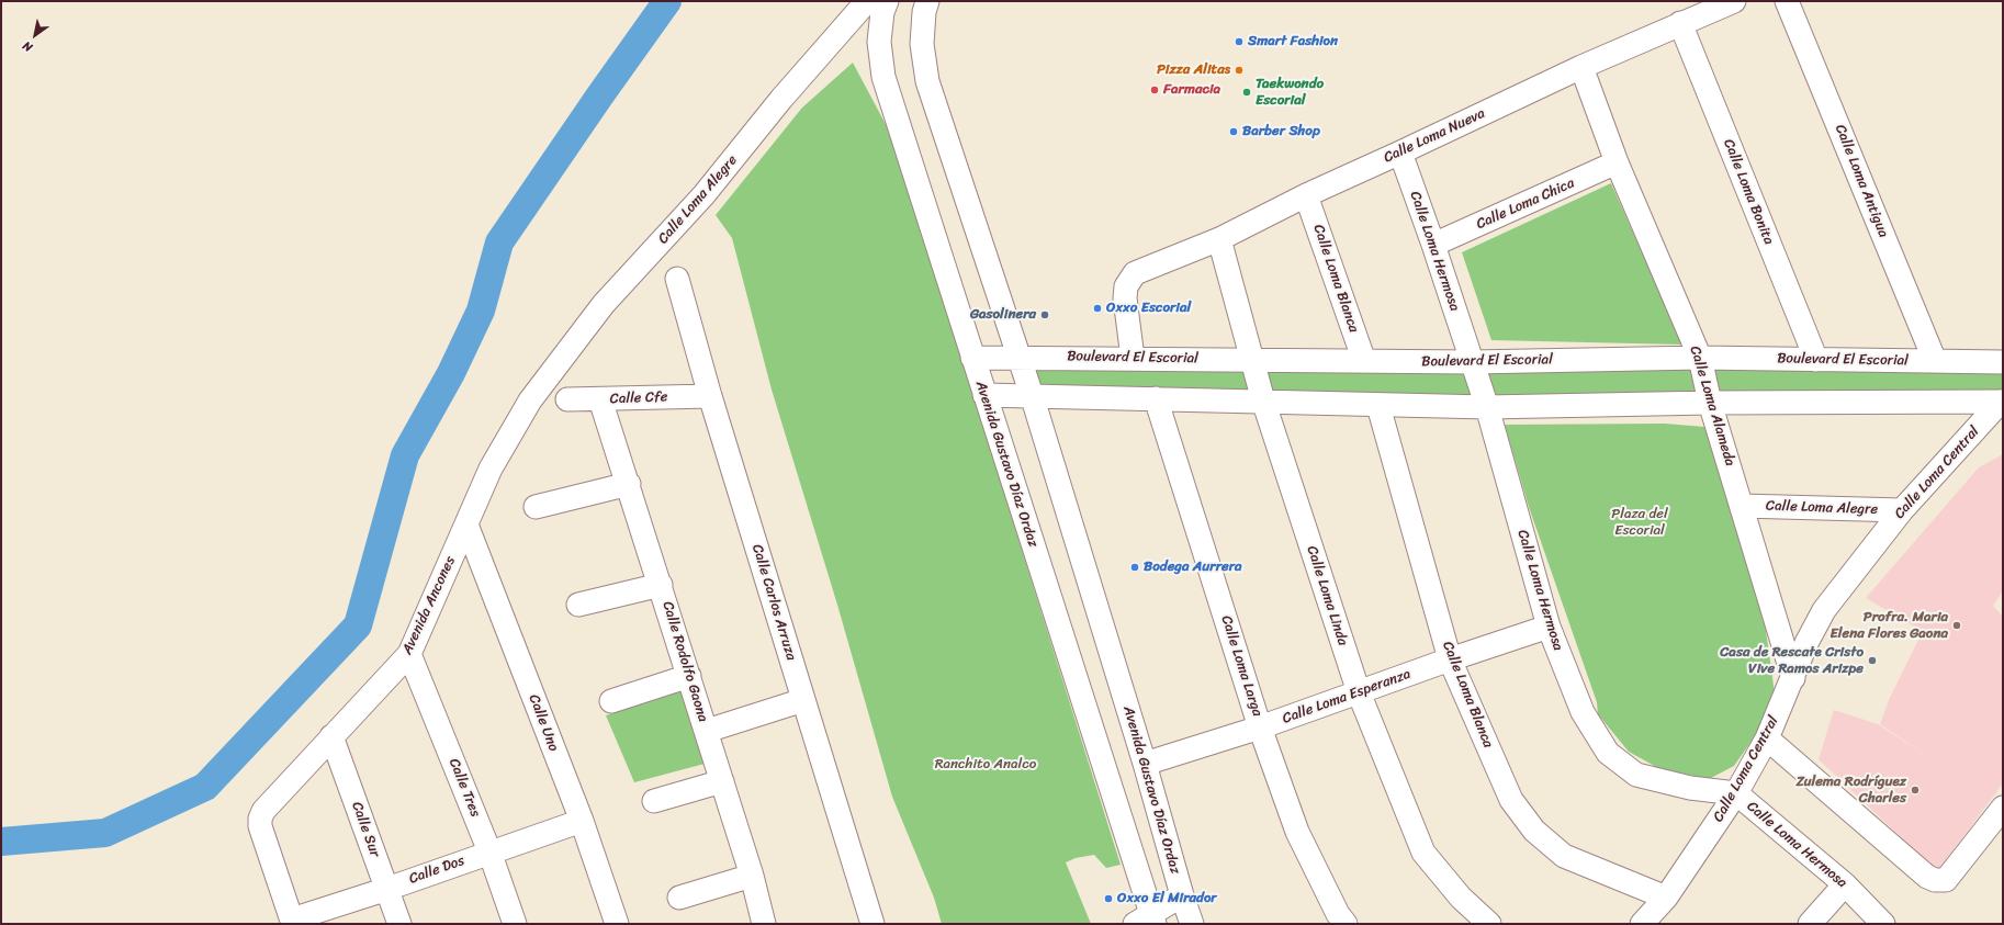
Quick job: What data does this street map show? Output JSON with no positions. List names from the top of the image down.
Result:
{
  "streets": {
    "street": [
      "Calle Loma Nueva",
      "Calle Loma Antigua",
      "Calle Loma Bonita",
      "Calle Loma Alegre",
      "Calle Loma Chica",
      "Calle Loma Hermosa",
      "Calle Loma Blanca",
      "Boulevard El Escorial",
      "Calle Cfe",
      "Calle Loma Alameda",
      "Avenida Gustavo Díaz Ordaz",
      "Calle Loma Central",
      "Calle Loma Linda",
      "Calle Carlos Arruza",
      "Avenida Ancones",
      "Calle Rodolfo Gaona",
      "Calle Loma Larga",
      "Calle Loma Esperanza",
      "Calle Uno",
      "Calle Tres",
      "Calle Sur",
      "Calle Dos"
    ]
  },
  "crossings": [
    ["Calle Loma Nueva", "Calle Loma Bonita"],
    ["Calle Loma Nueva", "Calle Loma Hermosa"],
    ["Calle Loma Nueva", "Calle Loma Blanca"],
    ["Calle Loma Nueva", "Boulevard El Escorial"],
    ["Calle Loma Nueva", "Calle Loma Alameda"],
    ["Calle Loma Nueva", "Calle Loma Linda"],
    ["Calle Loma Antigua", "Boulevard El Escorial"],
    ["Calle Loma Bonita", "Boulevard El Escorial"],
    ["Calle Loma Alegre", "Calle Loma Alameda"],
    ["Calle Loma Alegre", "Calle Loma Central"],
    ["Calle Loma Alegre", "Avenida Ancones"],
    ["Calle Loma Chica", "Calle Loma Hermosa"],
    ["Calle Loma Chica", "Calle Loma Alameda"],
    ["Calle Loma Hermosa", "Boulevard El Escorial"],
    ["Calle Loma Hermosa", "Calle Loma Central"],
    ["Calle Loma Hermosa", "Calle Loma Esperanza"],
    ["Calle Loma Blanca", "Boulevard El Escorial"],
    ["Calle Loma Blanca", "Calle Loma Central"],
    ["Calle Loma Blanca", "Calle Loma Esperanza"],
    ["Boulevard El Escorial", "Calle Loma Alameda"],
    ["Boulevard El Escorial", "Avenida Gustavo Díaz Ordaz"],
    ["Boulevard El Escorial", "Calle Loma Linda"],
    ["Calle Cfe", "Calle Carlos Arruza"],
    ["Calle Cfe", "Calle Rodolfo Gaona"],
    ["Calle Loma Alameda", "Calle Loma Central"],
    ["Avenida Gustavo Díaz Ordaz", "Calle Loma Esperanza"],
    ["Calle Loma Linda", "Calle Loma Esperanza"],
    ["Avenida Ancones", "Calle Uno"],
    ["Avenida Ancones", "Calle Tres"],
    ["Avenida Ancones", "Calle Sur"],
    ["Avenida Ancones", "Calle Dos"],
    ["Calle Loma Larga", "Calle Loma Esperanza"],
    ["Calle Uno", "Calle Dos"],
    ["Calle Tres", "Calle Dos"],
    ["Calle Sur", "Calle Dos"]
  ],
  "parks": ["Plaza del Escorial", "Ranchito Analco"],
  "places": [
    "Smart Fashion",
    "Pizza Alitas",
    "Farmacia",
    "Taekwondo Escorial",
    "Barber Shop",
    "Oxxo Escorial",
    "Gasolinera",
    "Bodega Aurrera",
    "Profra. Maria Elena Flores Gaona",
    "Casa de Rescate Cristo Vive Ramos Arizpe",
    "Zulema Rodríguez Charles",
    "Oxxo El Mirador"
  ],
  "north": "bottom left"
}
